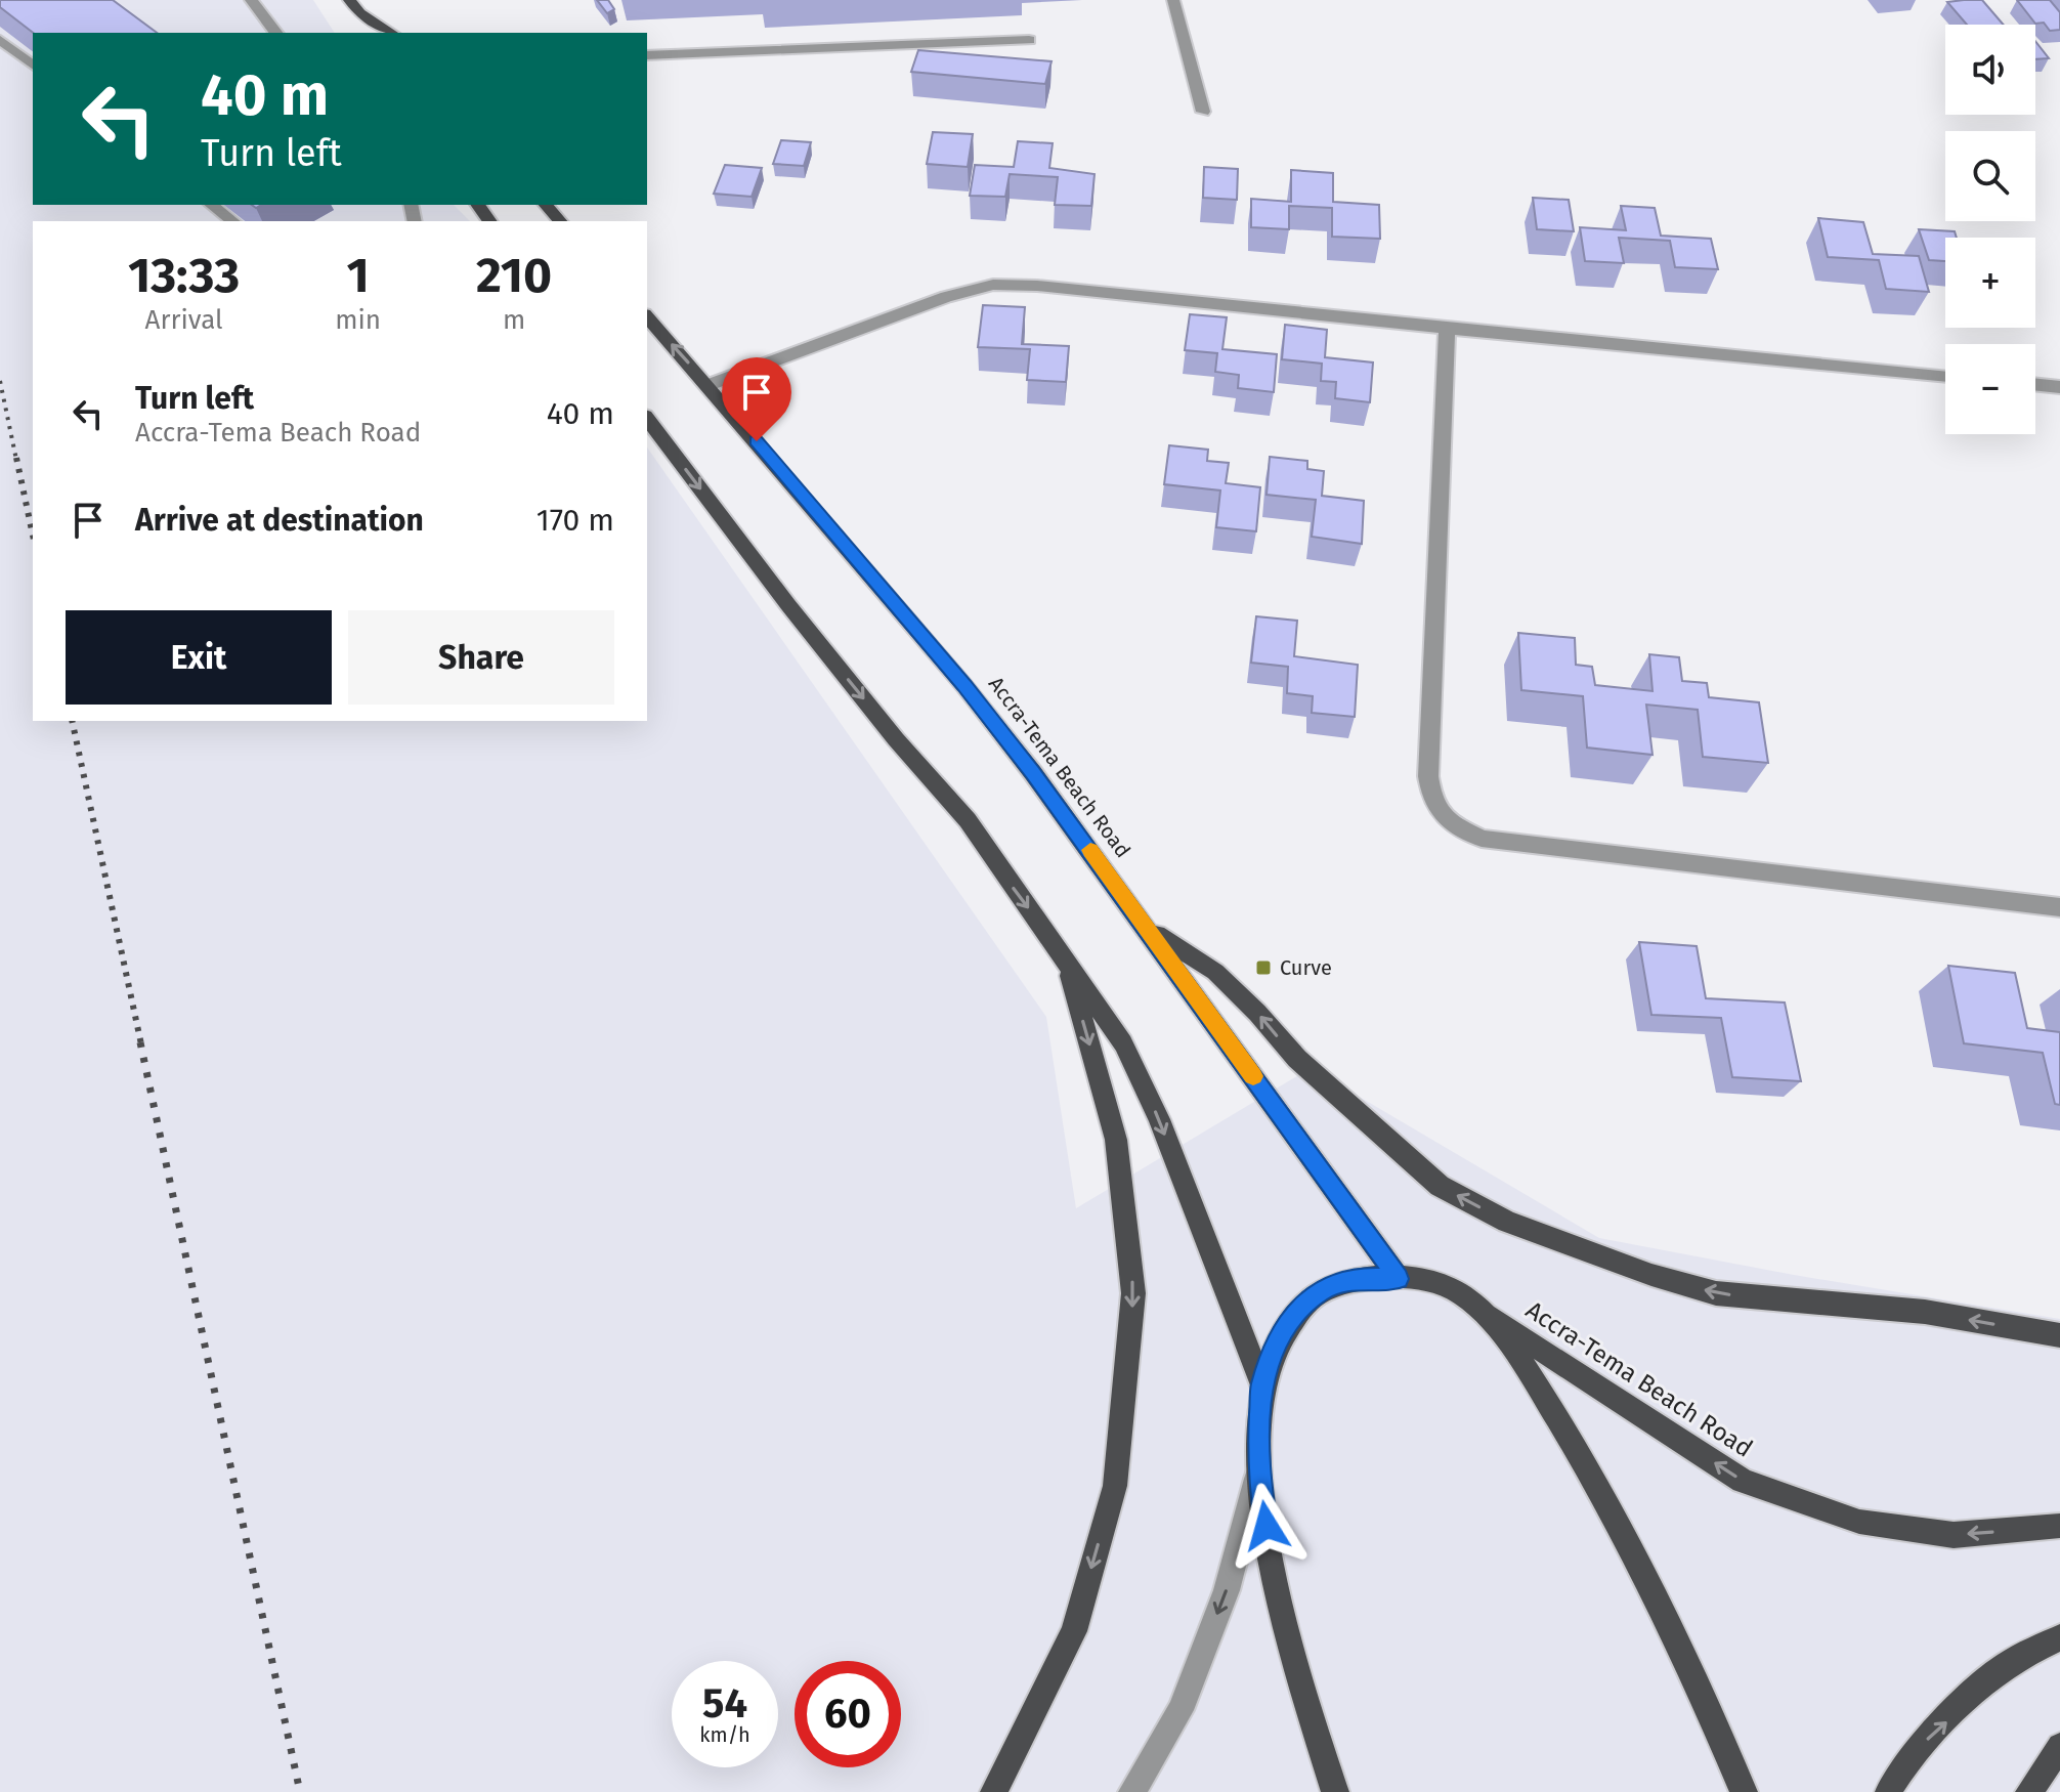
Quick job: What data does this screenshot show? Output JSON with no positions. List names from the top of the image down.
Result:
{
  "streets": {
    "main road": ["Accra-Tema Beach Road"]
  },
  "places": {
    "transit": ["Curve"]
  },
  "page": {
    "map_buttons": ["+", "−"],
    "turn": ["40 m", "Turn left"],
    "eta": [
      "13:33",
      "Arrival",
      "1",
      "min",
      "210",
      "m"
    ],
    "list": [
      {
        "name": "Turn left",
        "note": "Accra-Tema Beach Road",
        "value": "40 m"
      },
      {
        "name": "Arrive at destination",
        "value": "170 m"
      }
    ],
    "buttons": ["Exit", "Share"],
    "speed": "54 km/h",
    "limit": "60"
  }
}
